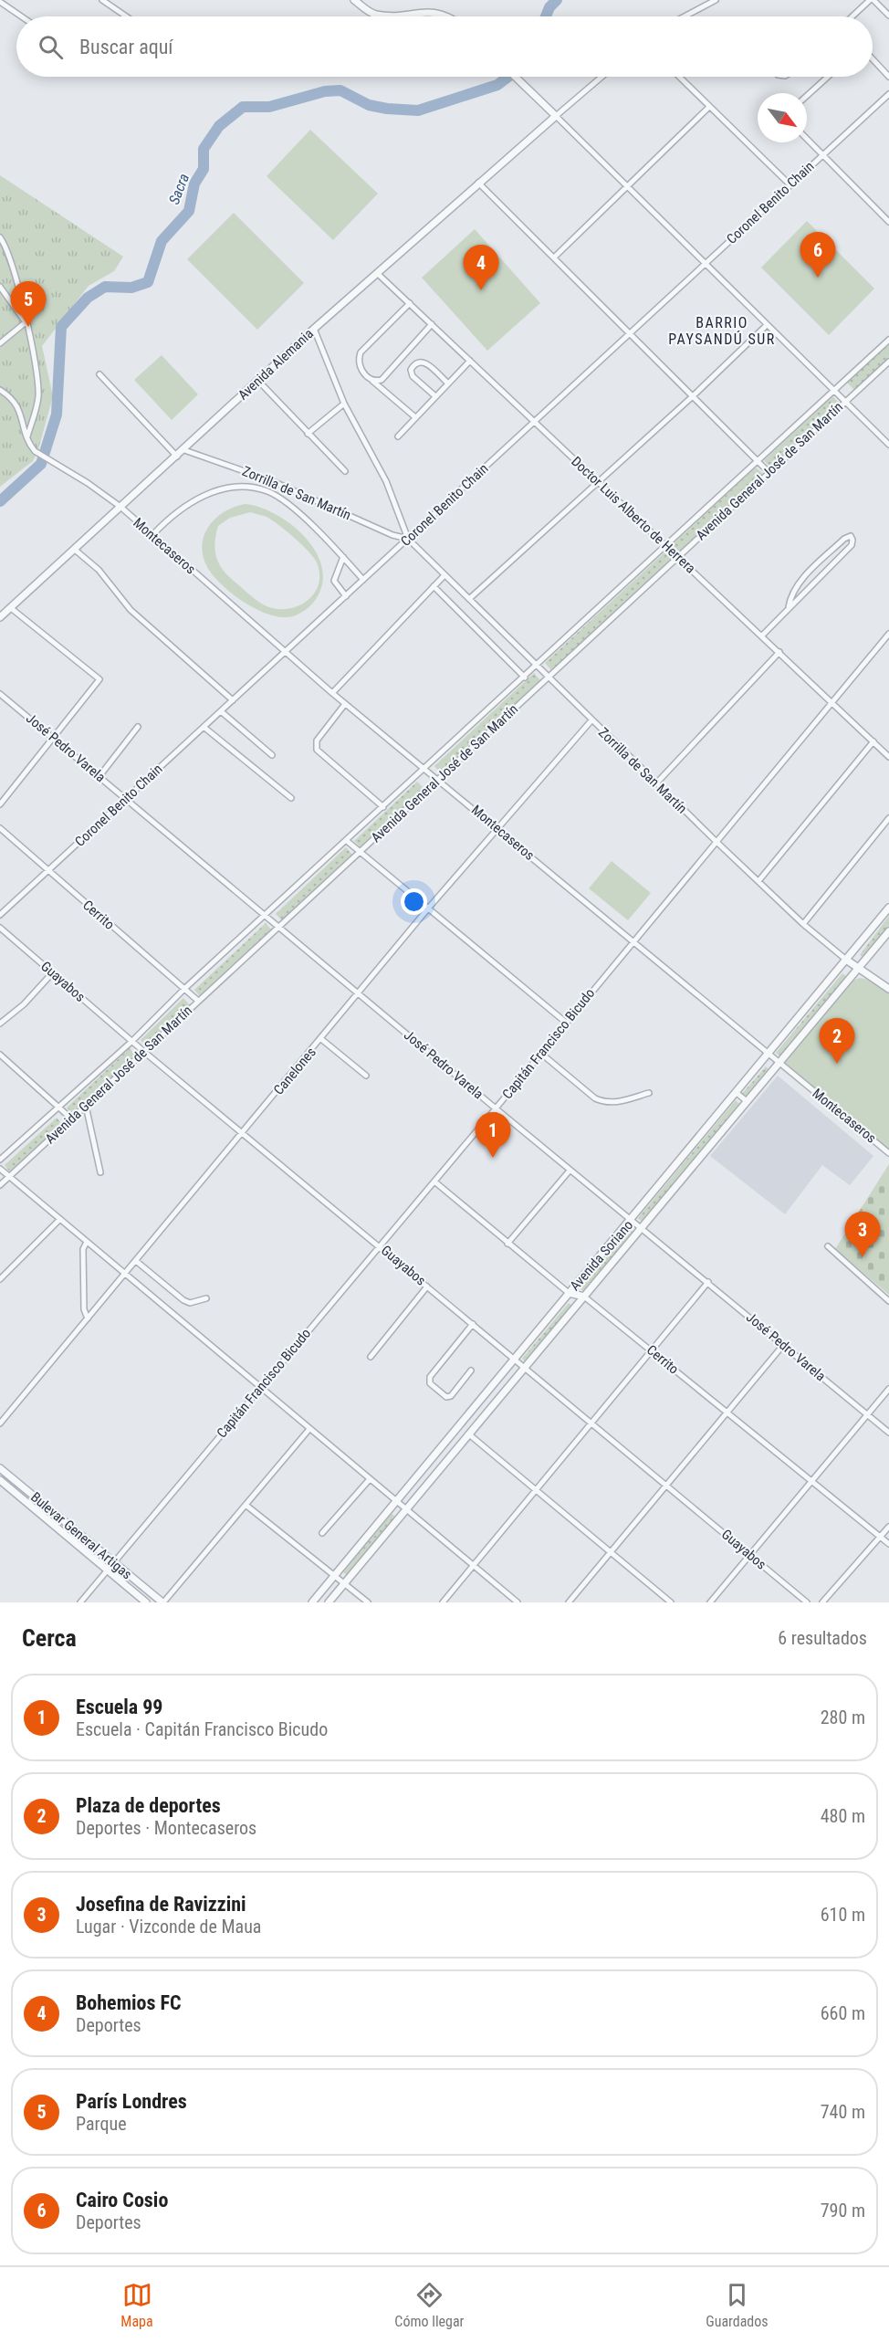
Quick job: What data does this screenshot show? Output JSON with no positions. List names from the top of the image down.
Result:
{
  "streets": {
    "street": [
      "Coronel Benito Chain",
      "Avenida Alemania",
      "Avenida General José de San Martín",
      "Zorrilla de San Martín",
      "Doctor Luis Alberto de Herrera",
      "Montecaseros",
      "José Pedro Varela",
      "Cerrito",
      "Guayabos",
      "Capitán Francisco Bicudo",
      "Canelones",
      "Avenida Soriano",
      "Bulevar General Artigas"
    ]
  },
  "crossings": [
    ["Coronel Benito Chain", "Zorrilla de San Martín"],
    ["Coronel Benito Chain", "Doctor Luis Alberto de Herrera"],
    ["Coronel Benito Chain", "Montecaseros"],
    ["Coronel Benito Chain", "José Pedro Varela"],
    ["Coronel Benito Chain", "Cerrito"],
    ["Avenida Alemania", "Zorrilla de San Martín"],
    ["Avenida Alemania", "Doctor Luis Alberto de Herrera"],
    ["Avenida Alemania", "Montecaseros"],
    ["Avenida General José de San Martín", "Zorrilla de San Martín"],
    ["Avenida General José de San Martín", "Doctor Luis Alberto de Herrera"],
    ["Avenida General José de San Martín", "Montecaseros"],
    ["Avenida General José de San Martín", "José Pedro Varela"],
    ["Avenida General José de San Martín", "Cerrito"],
    ["Avenida General José de San Martín", "Guayabos"],
    ["Zorrilla de San Martín", "Capitán Francisco Bicudo"],
    ["Zorrilla de San Martín", "Canelones"],
    ["Zorrilla de San Martín", "Avenida Soriano"],
    ["Doctor Luis Alberto de Herrera", "Capitán Francisco Bicudo"],
    ["Montecaseros", "Capitán Francisco Bicudo"],
    ["Montecaseros", "Canelones"],
    ["Montecaseros", "Avenida Soriano"],
    ["José Pedro Varela", "Capitán Francisco Bicudo"],
    ["José Pedro Varela", "Canelones"],
    ["José Pedro Varela", "Avenida Soriano"],
    ["Cerrito", "Capitán Francisco Bicudo"],
    ["Cerrito", "Avenida Soriano"],
    ["Guayabos", "Capitán Francisco Bicudo"],
    ["Guayabos", "Canelones"],
    ["Guayabos", "Avenida Soriano"],
    ["Capitán Francisco Bicudo", "Bulevar General Artigas"]
  ],
  "districts": ["BARRIO PAYSANDÚ SUR"],
  "water": ["Sacra"],
  "north": "bottom right",
  "page": {
    "search": "Buscar aquí",
    "pins": [
      "6",
      "4",
      "5",
      "2",
      "1",
      "3"
    ],
    "heading": ["Cerca", "6 resultados"],
    "list": [
      {
        "mark": "1",
        "name": "Escuela 99",
        "note": "Escuela · Capitán Francisco Bicudo",
        "value": "280 m"
      },
      {
        "mark": "2",
        "name": "Plaza de deportes",
        "note": "Deportes · Montecaseros",
        "value": "480 m"
      },
      {
        "mark": "3",
        "name": "Josefina de Ravizzini",
        "note": "Lugar · Vizconde de Maua",
        "value": "610 m"
      },
      {
        "mark": "4",
        "name": "Bohemios FC",
        "note": "Deportes",
        "value": "660 m"
      },
      {
        "mark": "5",
        "name": "París Londres",
        "note": "Parque",
        "value": "740 m"
      },
      {
        "mark": "6",
        "name": "Cairo Cosio",
        "note": "Deportes",
        "value": "790 m"
      }
    ],
    "nav": ["Mapa", "Cómo llegar", "Guardados"]
  }
}
